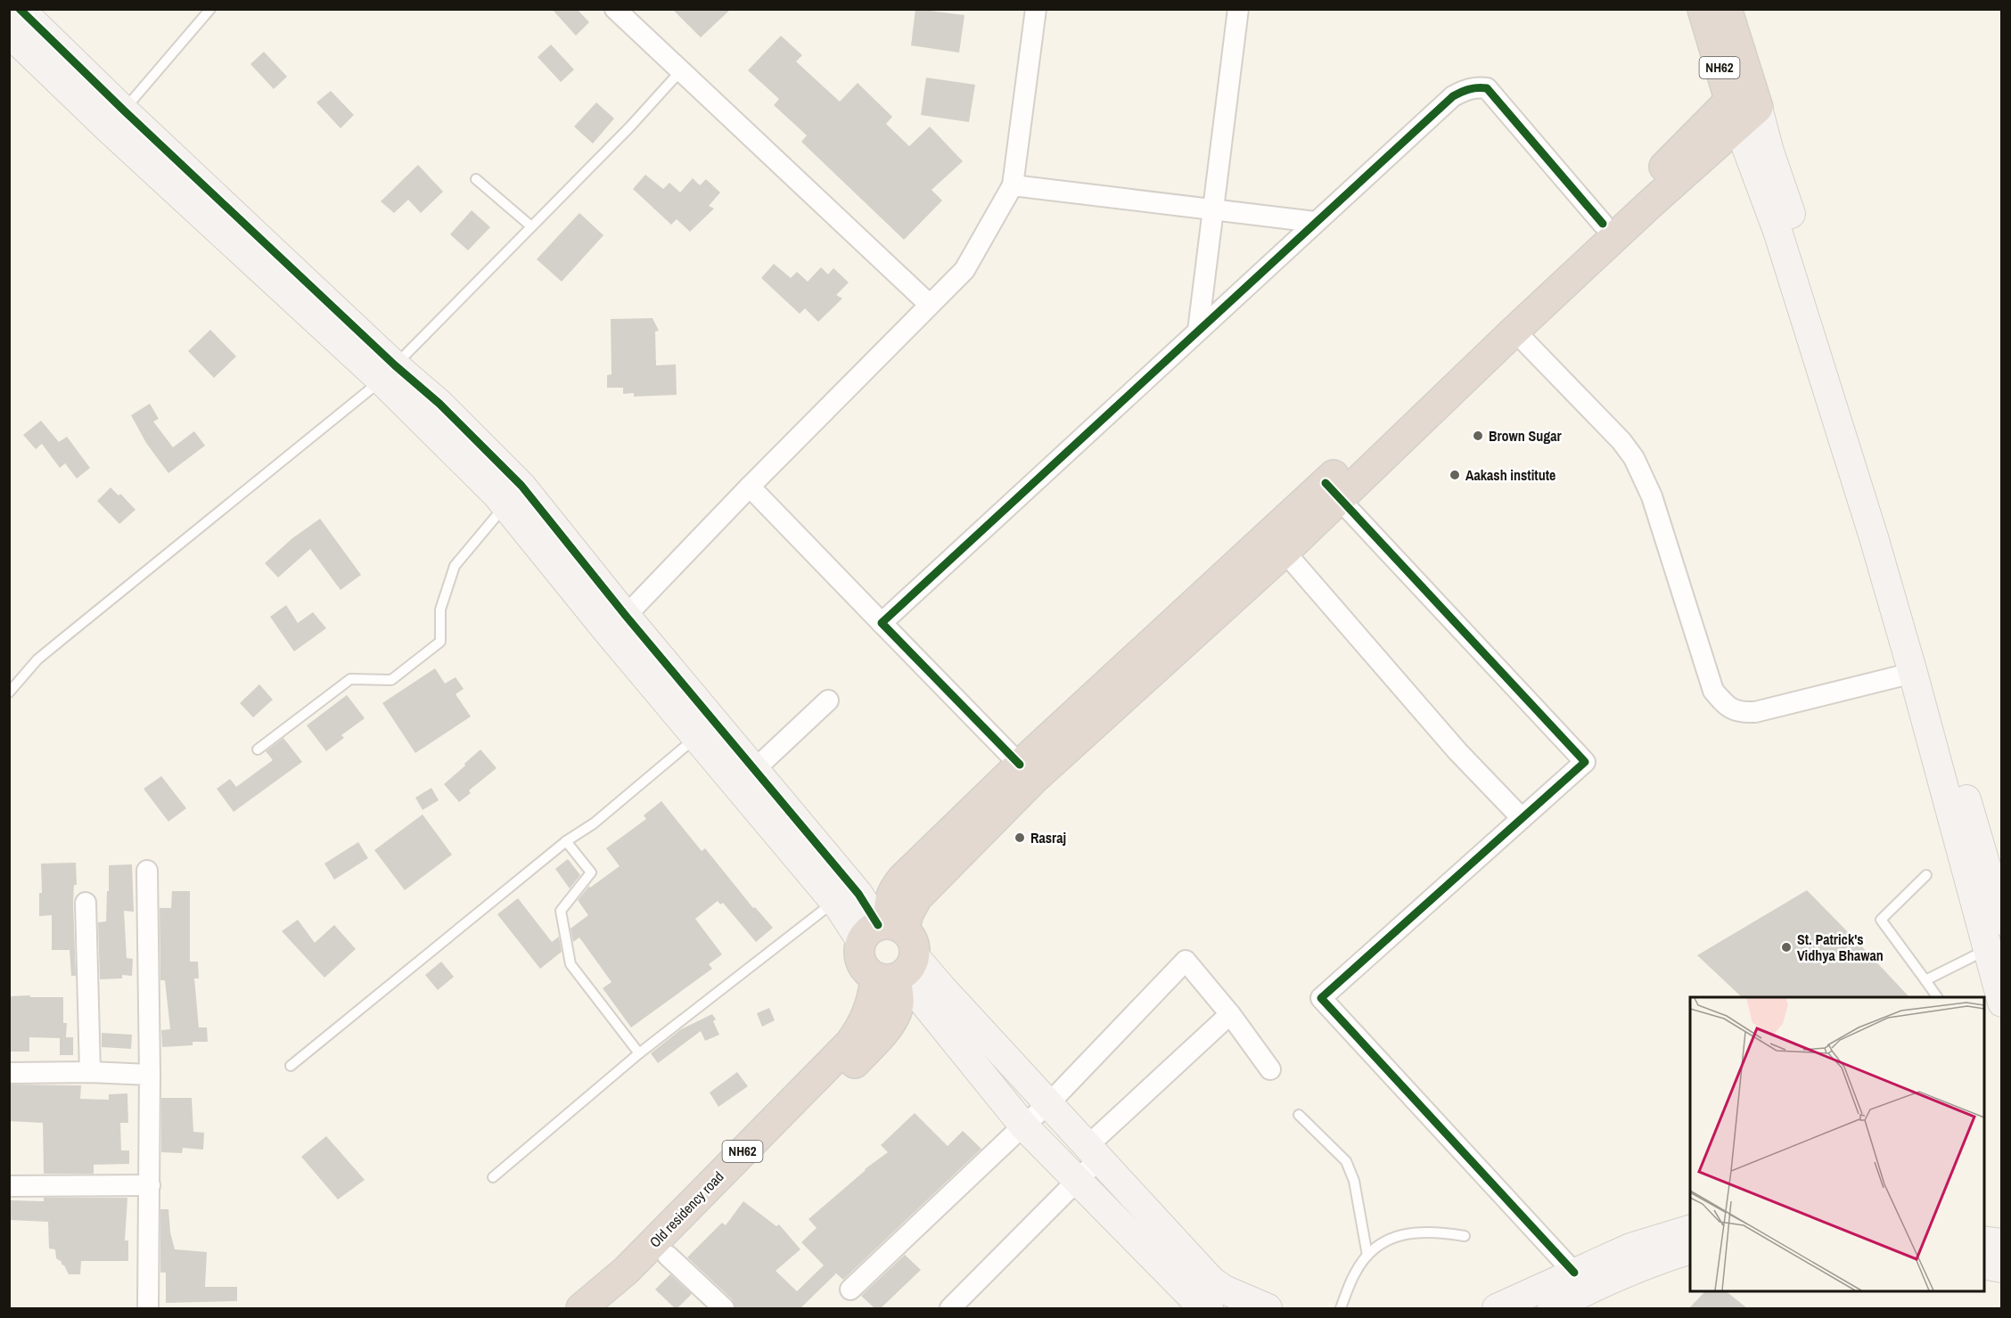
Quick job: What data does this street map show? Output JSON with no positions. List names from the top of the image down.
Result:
{
  "streets": {
    "highway": ["NH62", "Old residency road"]
  },
  "crossings": [
    ["NH62", "Old residency road"]
  ],
  "places": [
    "Brown Sugar",
    "Aakash institute",
    "Rasraj",
    "St. Patrick's Vidhya Bhawan"
  ]
}
